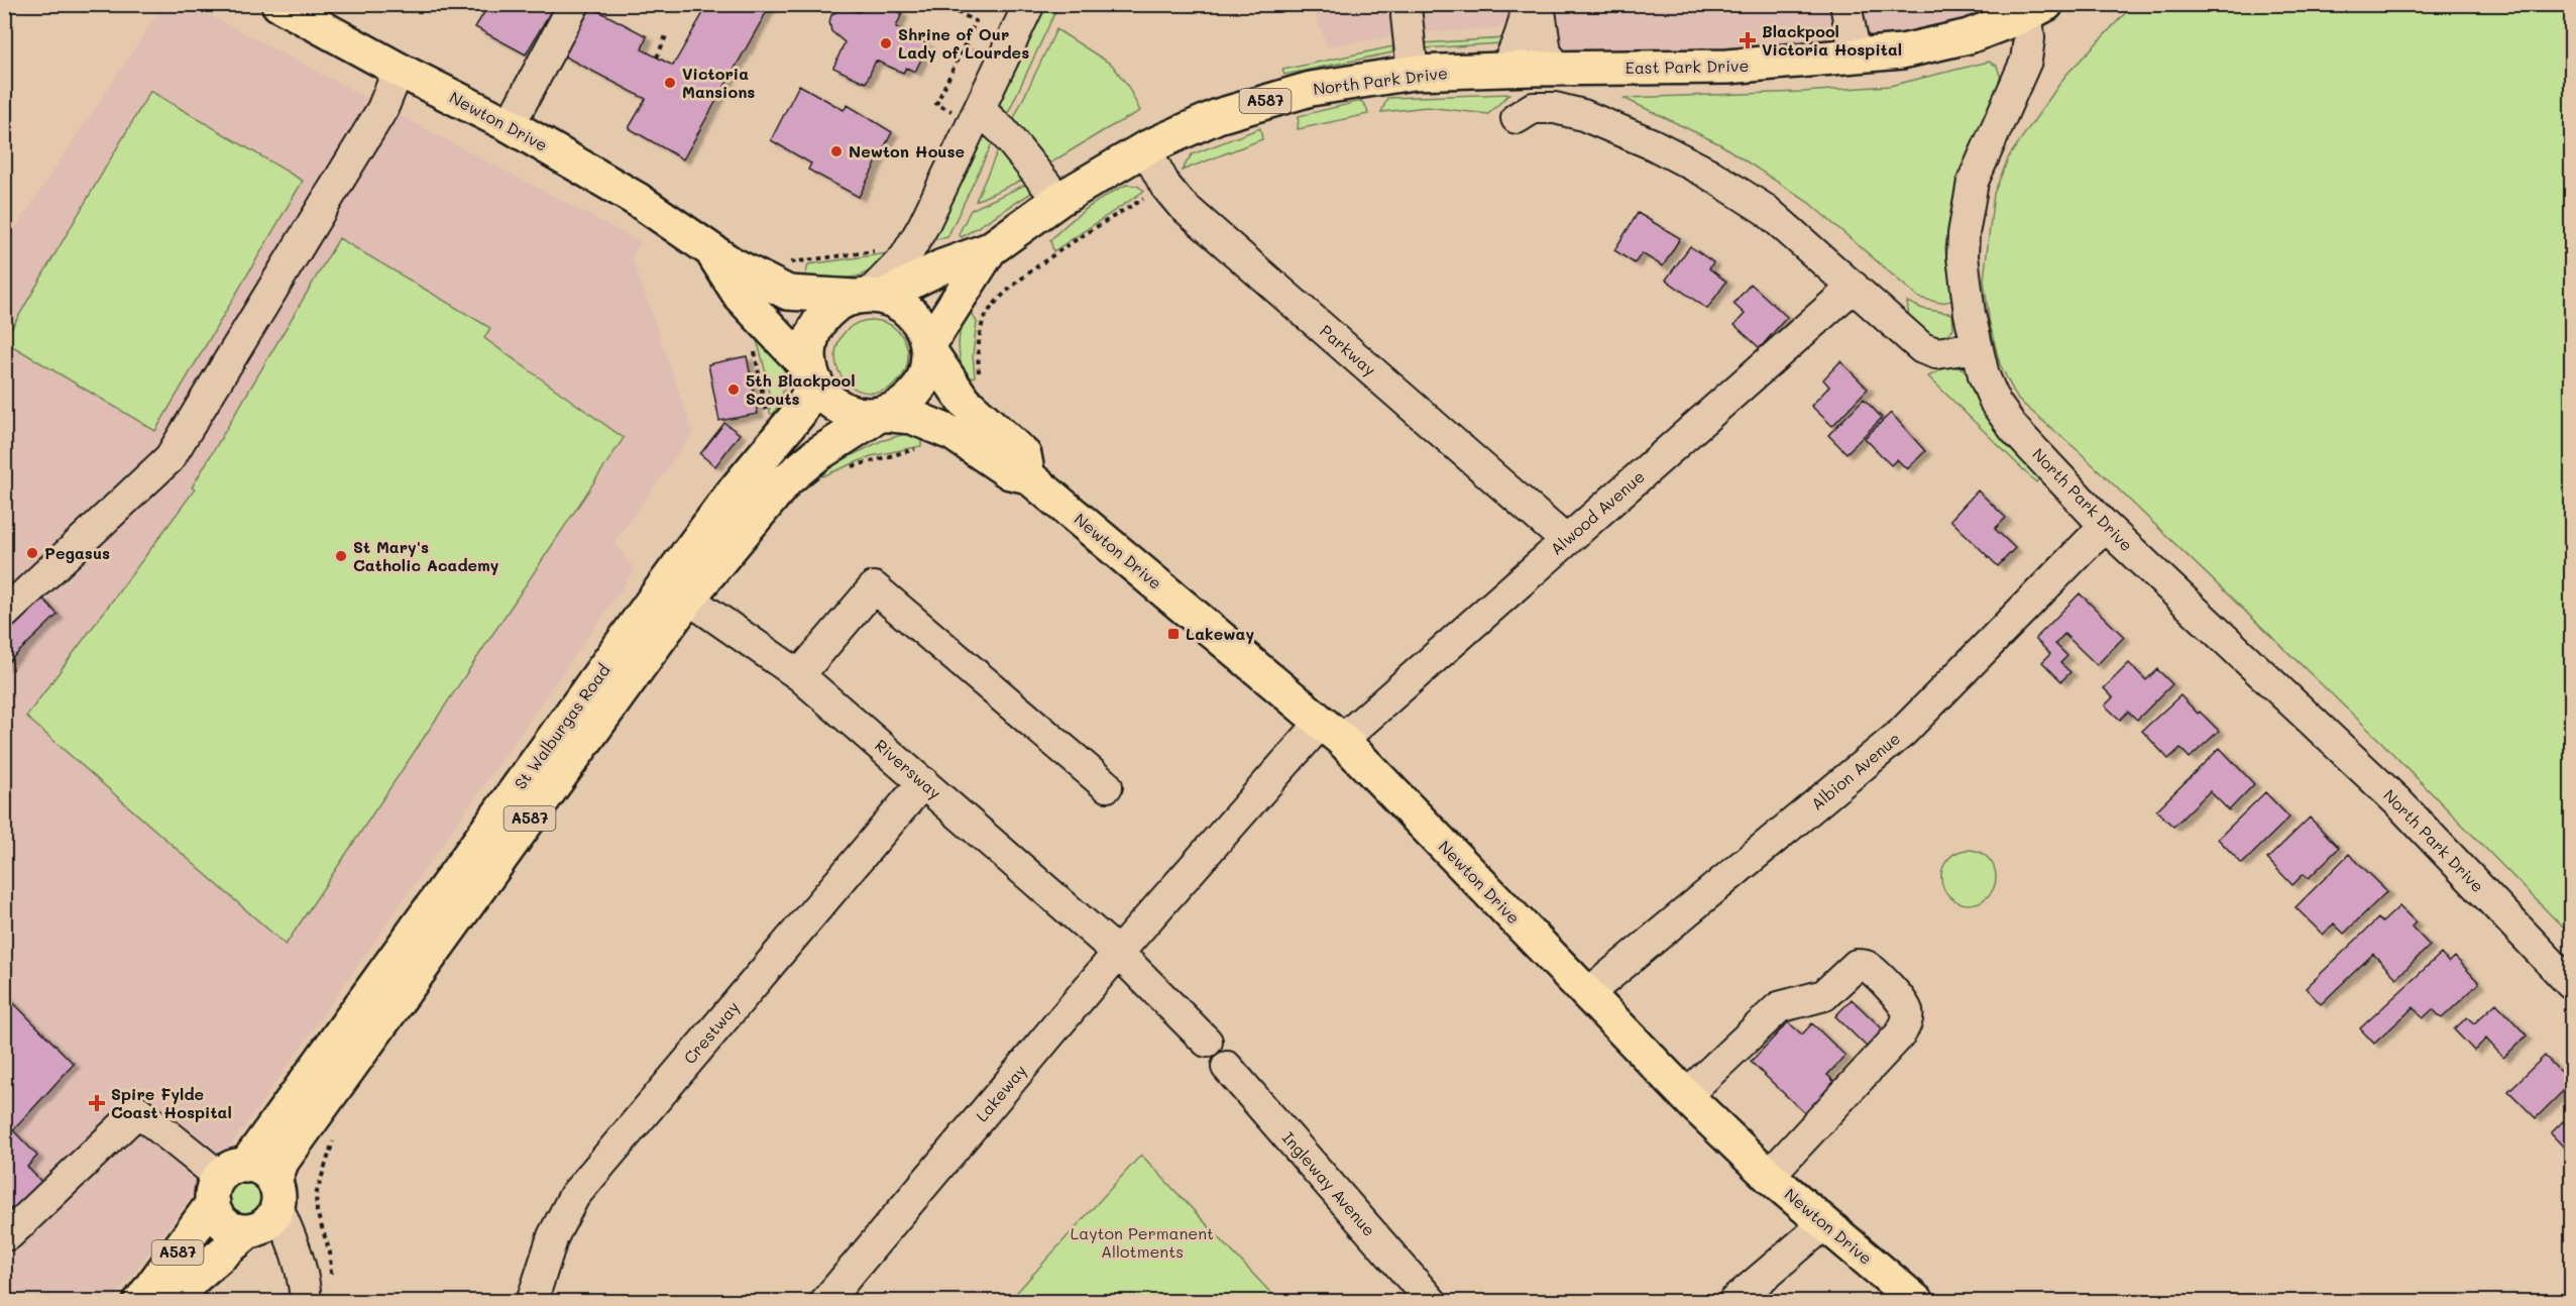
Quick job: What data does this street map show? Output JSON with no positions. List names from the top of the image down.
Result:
{
  "streets": {
    "main road": [
      "East Park Drive",
      "North Park Drive",
      "A587",
      "Newton Drive",
      "St Walburgas Road"
    ],
    "street": [
      "Parkway",
      "Alwood Avenue",
      "Riversway",
      "Albion Avenue",
      "Crestway",
      "Lakeway",
      "Ingleway Avenue"
    ]
  },
  "crossings": [
    ["East Park Drive", "North Park Drive"],
    ["North Park Drive", "Newton Drive"],
    ["North Park Drive", "Parkway"],
    ["North Park Drive", "St Walburgas Road"],
    ["North Park Drive", "Albion Avenue"],
    ["Newton Drive", "Alwood Avenue"],
    ["Newton Drive", "St Walburgas Road"],
    ["Newton Drive", "Albion Avenue"],
    ["Newton Drive", "Lakeway"],
    ["Parkway", "Alwood Avenue"],
    ["Alwood Avenue", "Lakeway"],
    ["St Walburgas Road", "Riversway"],
    ["Riversway", "Crestway"],
    ["Riversway", "Lakeway"]
  ],
  "parks": ["Layton Permanent Allotments"],
  "places": {
    "health": ["Blackpool Victoria Hospital", "Spire Fylde Coast Hospital"],
    "other": [
      "Shrine of Our Lady of Lourdes",
      "Victoria Mansions",
      "Newton House",
      "5th Blackpool Scouts",
      "Pegasus",
      "St Mary's Catholic Academy"
    ],
    "transit": ["Lakeway"]
  }
}
